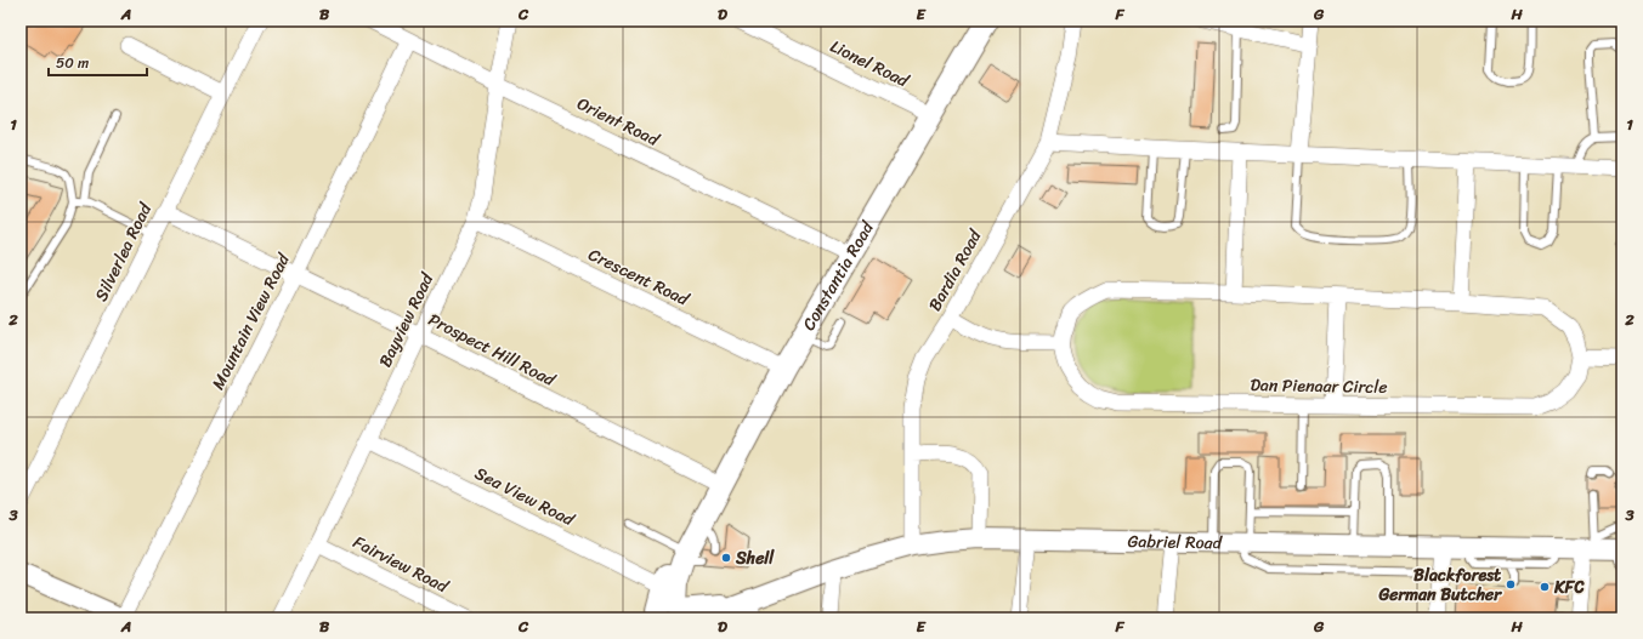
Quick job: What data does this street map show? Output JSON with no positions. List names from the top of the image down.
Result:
{
  "streets": {
    "main road": ["Constantia Road"],
    "street": [
      "Lionel Road",
      "Orient Road",
      "Silverlea Road",
      "Bardia Road",
      "Crescent Road",
      "Bayview Road",
      "Mountain View Road",
      "Prospect Hill Road",
      "Dan Pienaar Circle",
      "Sea View Road",
      "Gabriel Road",
      "Fairview Road"
    ]
  },
  "crossings": [
    ["Lionel Road", "Constantia Road"],
    ["Orient Road", "Constantia Road"],
    ["Orient Road", "Bayview Road"],
    ["Orient Road", "Mountain View Road"],
    ["Silverlea Road", "Prospect Hill Road"],
    ["Bardia Road", "Gabriel Road"],
    ["Constantia Road", "Crescent Road"],
    ["Constantia Road", "Prospect Hill Road"],
    ["Constantia Road", "Sea View Road"],
    ["Constantia Road", "Gabriel Road"],
    ["Crescent Road", "Bayview Road"],
    ["Bayview Road", "Prospect Hill Road"],
    ["Bayview Road", "Sea View Road"],
    ["Bayview Road", "Fairview Road"],
    ["Mountain View Road", "Prospect Hill Road"],
    ["Sea View Road", "Gabriel Road"]
  ],
  "places": ["Shell", "Blackforest German Butcher", "KFC"],
  "scale_bar": "50 m",
  "grid": {
    "columns": [
      "A",
      "B",
      "C",
      "D",
      "E",
      "F",
      "G",
      "H"
    ],
    "rows": ["1", "2", "3"]
  }
}
